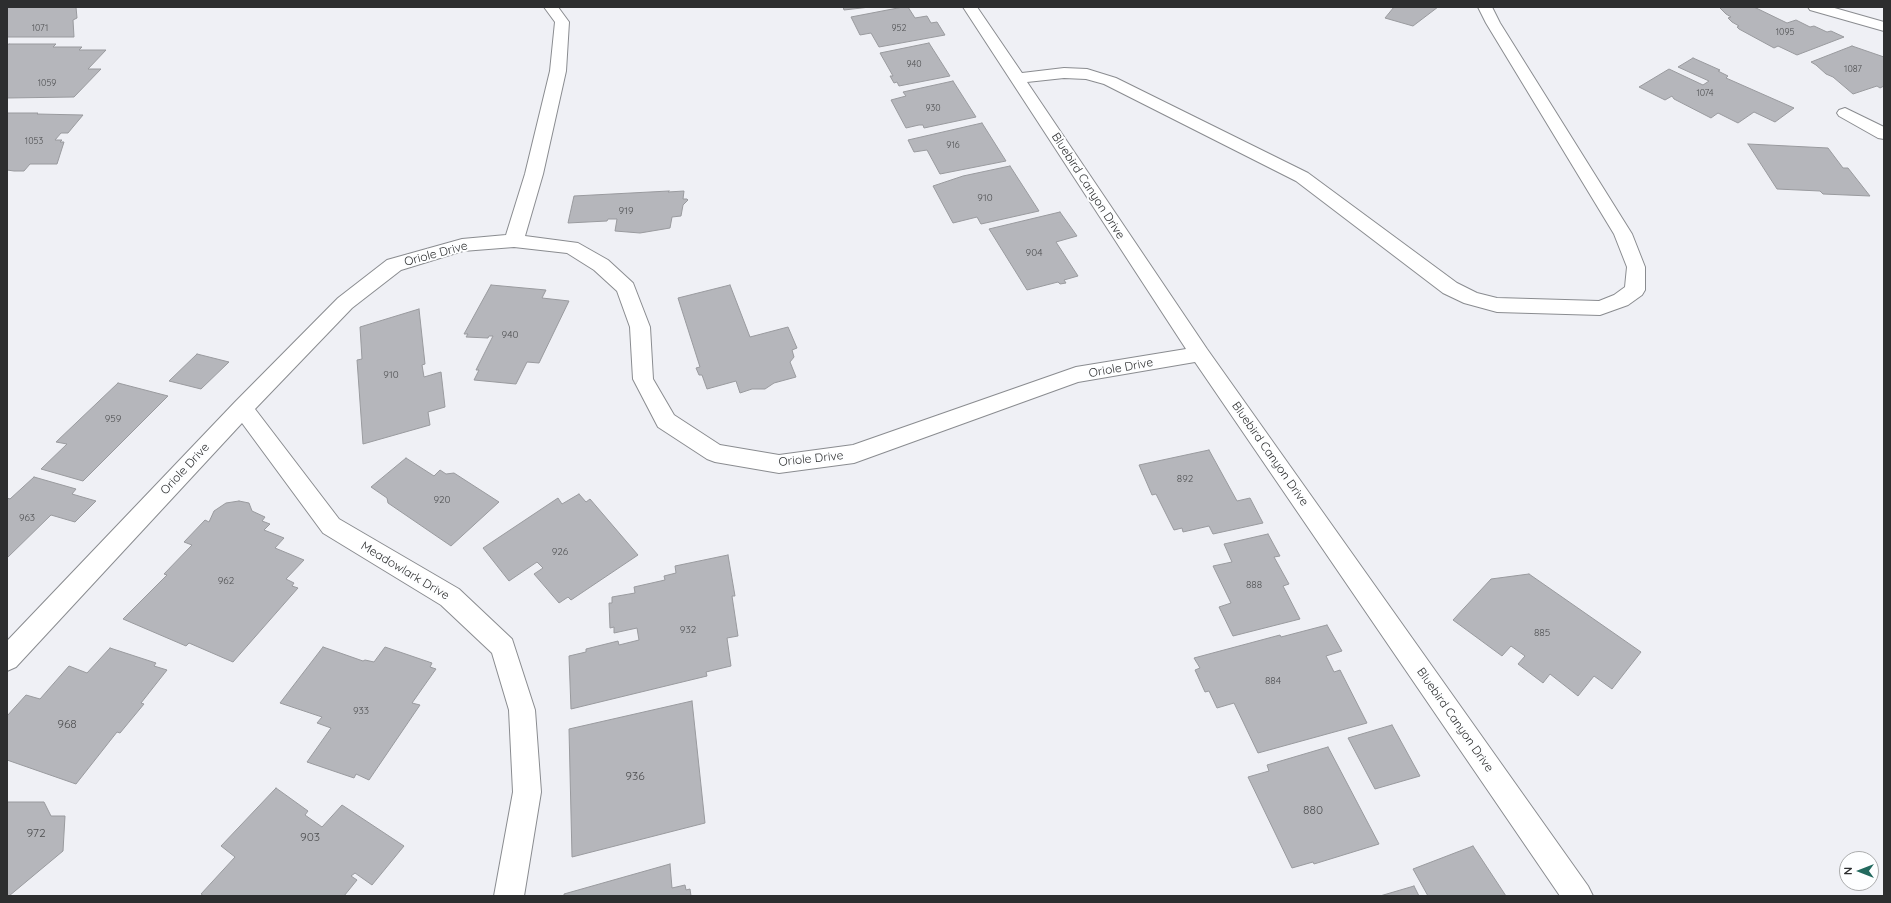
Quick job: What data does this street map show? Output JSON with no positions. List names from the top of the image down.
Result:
{
  "streets": {
    "street": ["Bluebird Canyon Drive", "Oriole Drive", "Meadowlark Drive"]
  },
  "crossings": [
    ["Bluebird Canyon Drive", "Oriole Drive"],
    ["Oriole Drive", "Meadowlark Drive"]
  ],
  "house_numbers": [
    "1071",
    "952",
    "1095",
    "940",
    "1087",
    "1059",
    "1074",
    "930",
    "1053",
    "916",
    "910",
    "919",
    "904",
    "940",
    "910",
    "959",
    "892",
    "920",
    "963",
    "926",
    "962",
    "888",
    "932",
    "885",
    "884",
    "933",
    "968",
    "936",
    "880",
    "972",
    "903"
  ],
  "north": "left"
}
